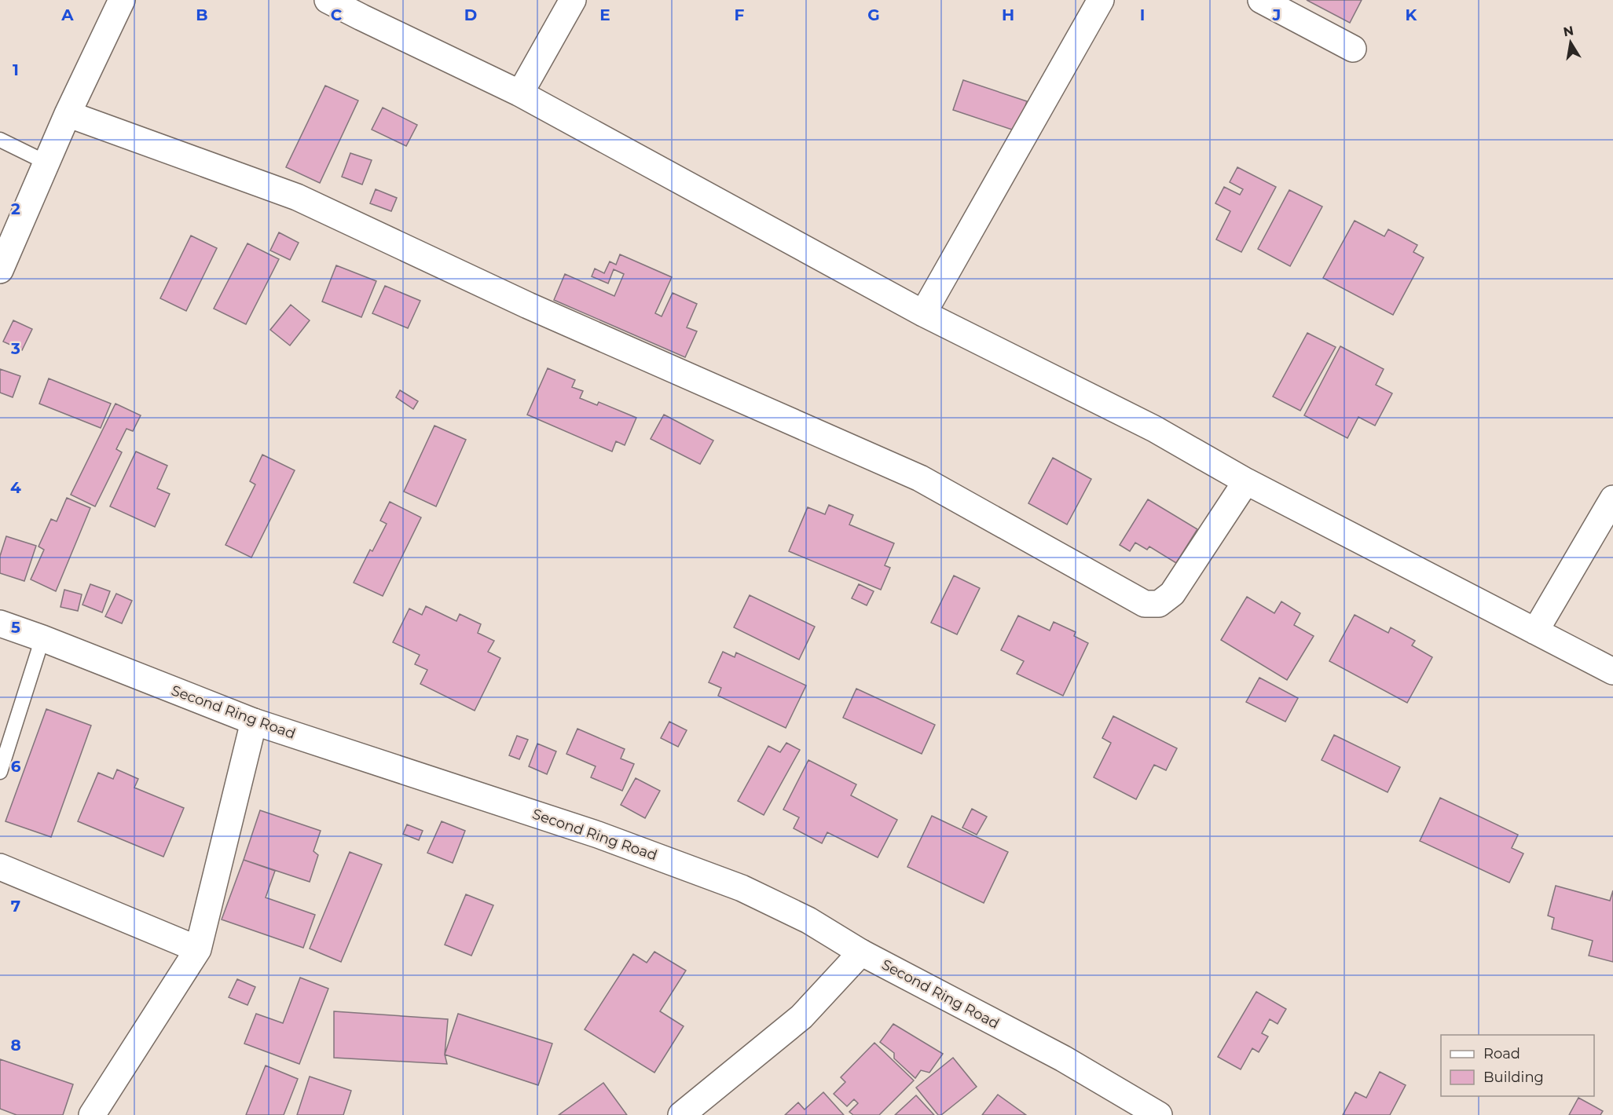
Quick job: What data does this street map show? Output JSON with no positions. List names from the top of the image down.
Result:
{
  "streets": {
    "street": ["Second Ring Road"]
  },
  "legend": ["Road", "Building"],
  "north": "top",
  "grid": {
    "columns": [
      "A",
      "B",
      "C",
      "D",
      "E",
      "F",
      "G",
      "H",
      "I",
      "J",
      "K"
    ],
    "rows": [
      "1",
      "2",
      "3",
      "4",
      "5",
      "6",
      "7",
      "8"
    ]
  }
}
